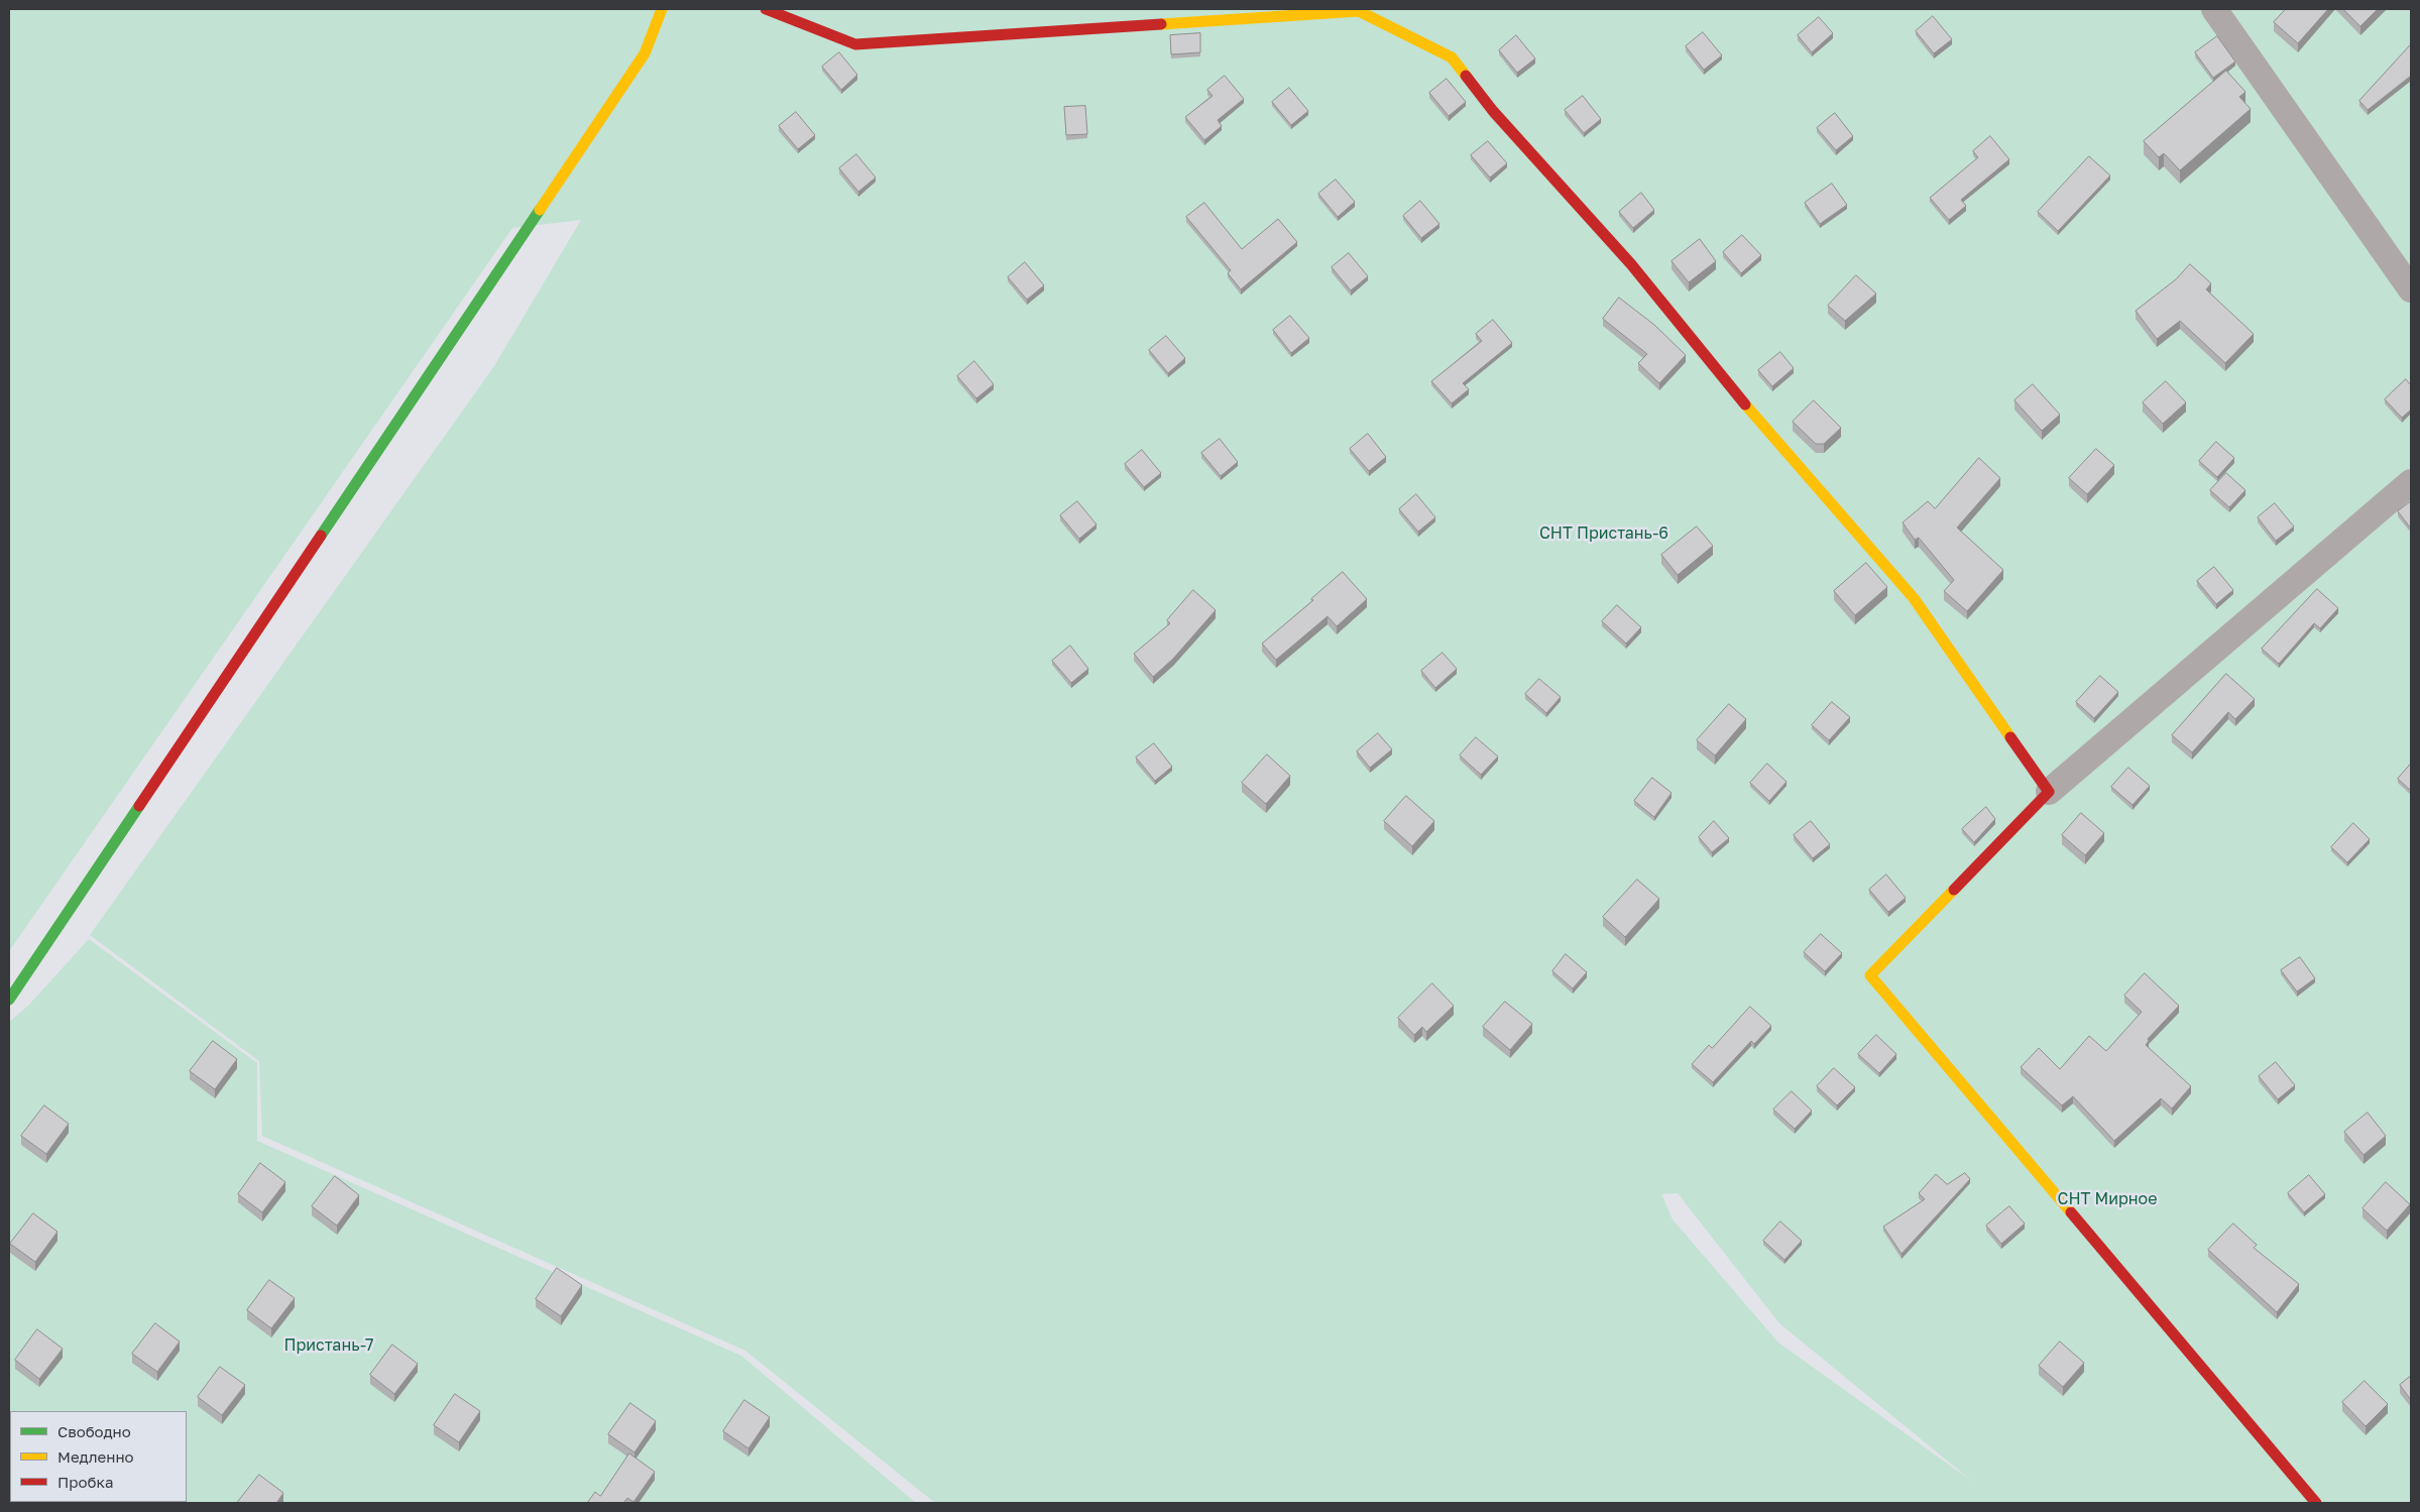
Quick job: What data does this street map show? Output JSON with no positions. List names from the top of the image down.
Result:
{
  "parks": ["СНТ Пристань-6", "СНТ Мирное", "Пристань-7"],
  "legend": ["Свободно", "Медленно", "Пробка"]
}
